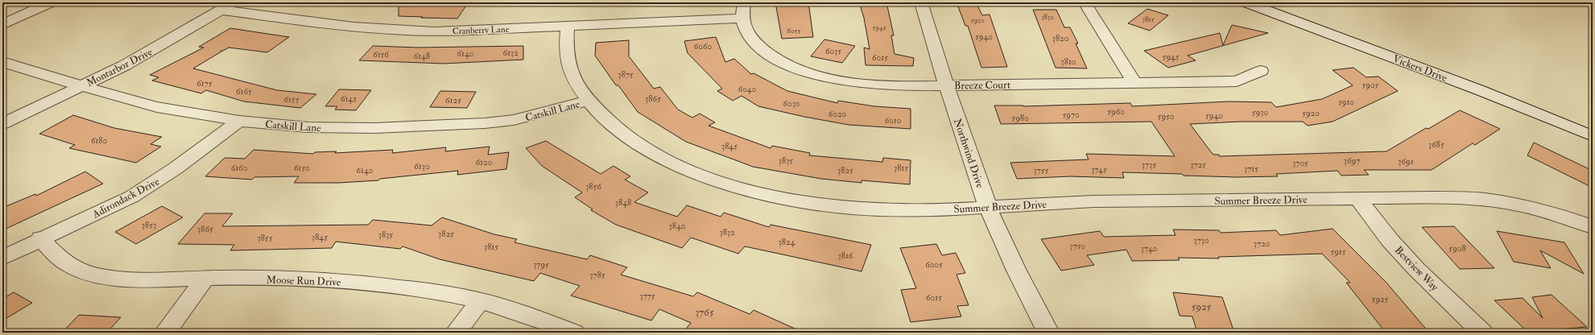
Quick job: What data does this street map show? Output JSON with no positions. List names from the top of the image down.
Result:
{
  "streets": {
    "street": [
      "Cranberry Lane",
      "Montarbor Drive",
      "Vickers Drive",
      "Breeze Court",
      "Catskill Lane",
      "Northwind Drive",
      "Adirondack Drive",
      "Summer Breeze Drive",
      "Bestview Way",
      "Moose Run Drive"
    ]
  },
  "crossings": [
    ["Cranberry Lane", "Montarbor Drive"],
    ["Cranberry Lane", "Breeze Court"],
    ["Cranberry Lane", "Summer Breeze Drive"],
    ["Montarbor Drive", "Catskill Lane"],
    ["Breeze Court", "Northwind Drive"],
    ["Catskill Lane", "Adirondack Drive"],
    ["Catskill Lane", "Summer Breeze Drive"],
    ["Northwind Drive", "Summer Breeze Drive"],
    ["Adirondack Drive", "Moose Run Drive"],
    ["Summer Breeze Drive", "Bestview Way"]
  ],
  "house_numbers": [
    "3830",
    "3815",
    "5930",
    "5945",
    "6055",
    "5940",
    "3820",
    "6060",
    "6035",
    "6132",
    "6140",
    "6156",
    "6148",
    "5945",
    "6015",
    "3810",
    "3875",
    "6175",
    "5905",
    "6040",
    "6165",
    "6145",
    "3865",
    "6155",
    "6125",
    "5910",
    "6030",
    "5960",
    "5930",
    "5920",
    "6020",
    "5970",
    "5940",
    "5950",
    "5980",
    "6010",
    "6180",
    "3685",
    "3845",
    "3835",
    "3697",
    "3691",
    "6120",
    "3705",
    "3735",
    "3725",
    "6130",
    "6160",
    "6150",
    "3815",
    "3715",
    "3745",
    "6140",
    "3825",
    "3755",
    "3856",
    "3848",
    "3853",
    "3840",
    "3865",
    "3832",
    "3825",
    "3835",
    "3845",
    "3855",
    "3730",
    "3824",
    "3720",
    "3750",
    "3815",
    "3740",
    "5908",
    "5915",
    "3816",
    "3795",
    "6005",
    "3785",
    "3775",
    "6015",
    "5925",
    "5925",
    "3765"
  ]
}
